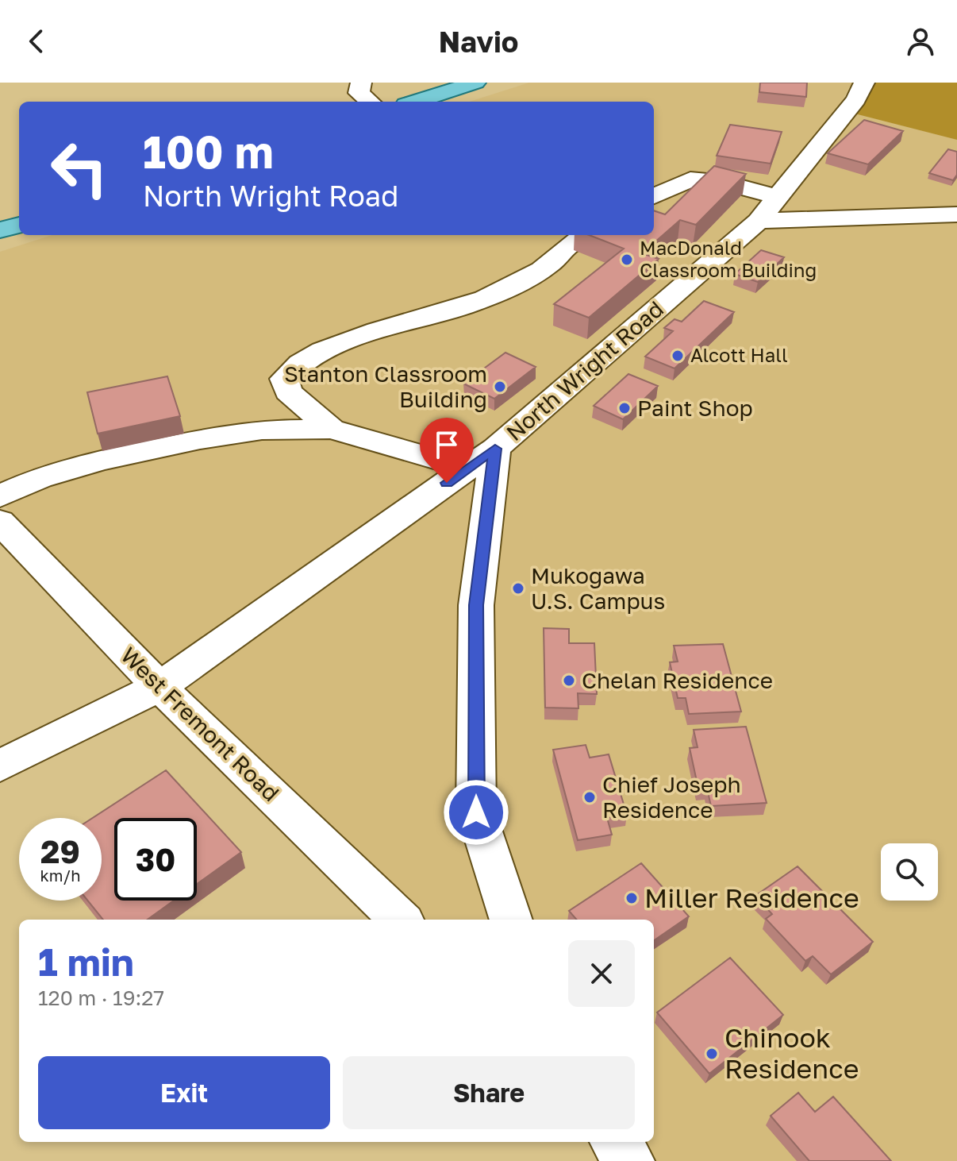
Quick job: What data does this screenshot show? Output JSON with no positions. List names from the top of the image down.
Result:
{
  "streets": {
    "street": ["North Wright Road", "West Fremont Road"]
  },
  "crossings": [
    ["North Wright Road", "West Fremont Road"]
  ],
  "places": [
    "MacDonald Classroom Building",
    "Alcott Hall",
    "Stanton Classroom Building",
    "Paint Shop",
    "Mukogawa U.S. Campus",
    "Chelan Residence",
    "Chief Joseph Residence",
    "Miller Residence",
    "Chinook Residence"
  ],
  "page": {
    "header": "Navio",
    "turn": ["100 m", "North Wright Road"],
    "speed": "29 km/h",
    "limit": "30",
    "heading": ["1 min", "120 m · 19:27"],
    "buttons": ["Exit", "Share"]
  }
}
